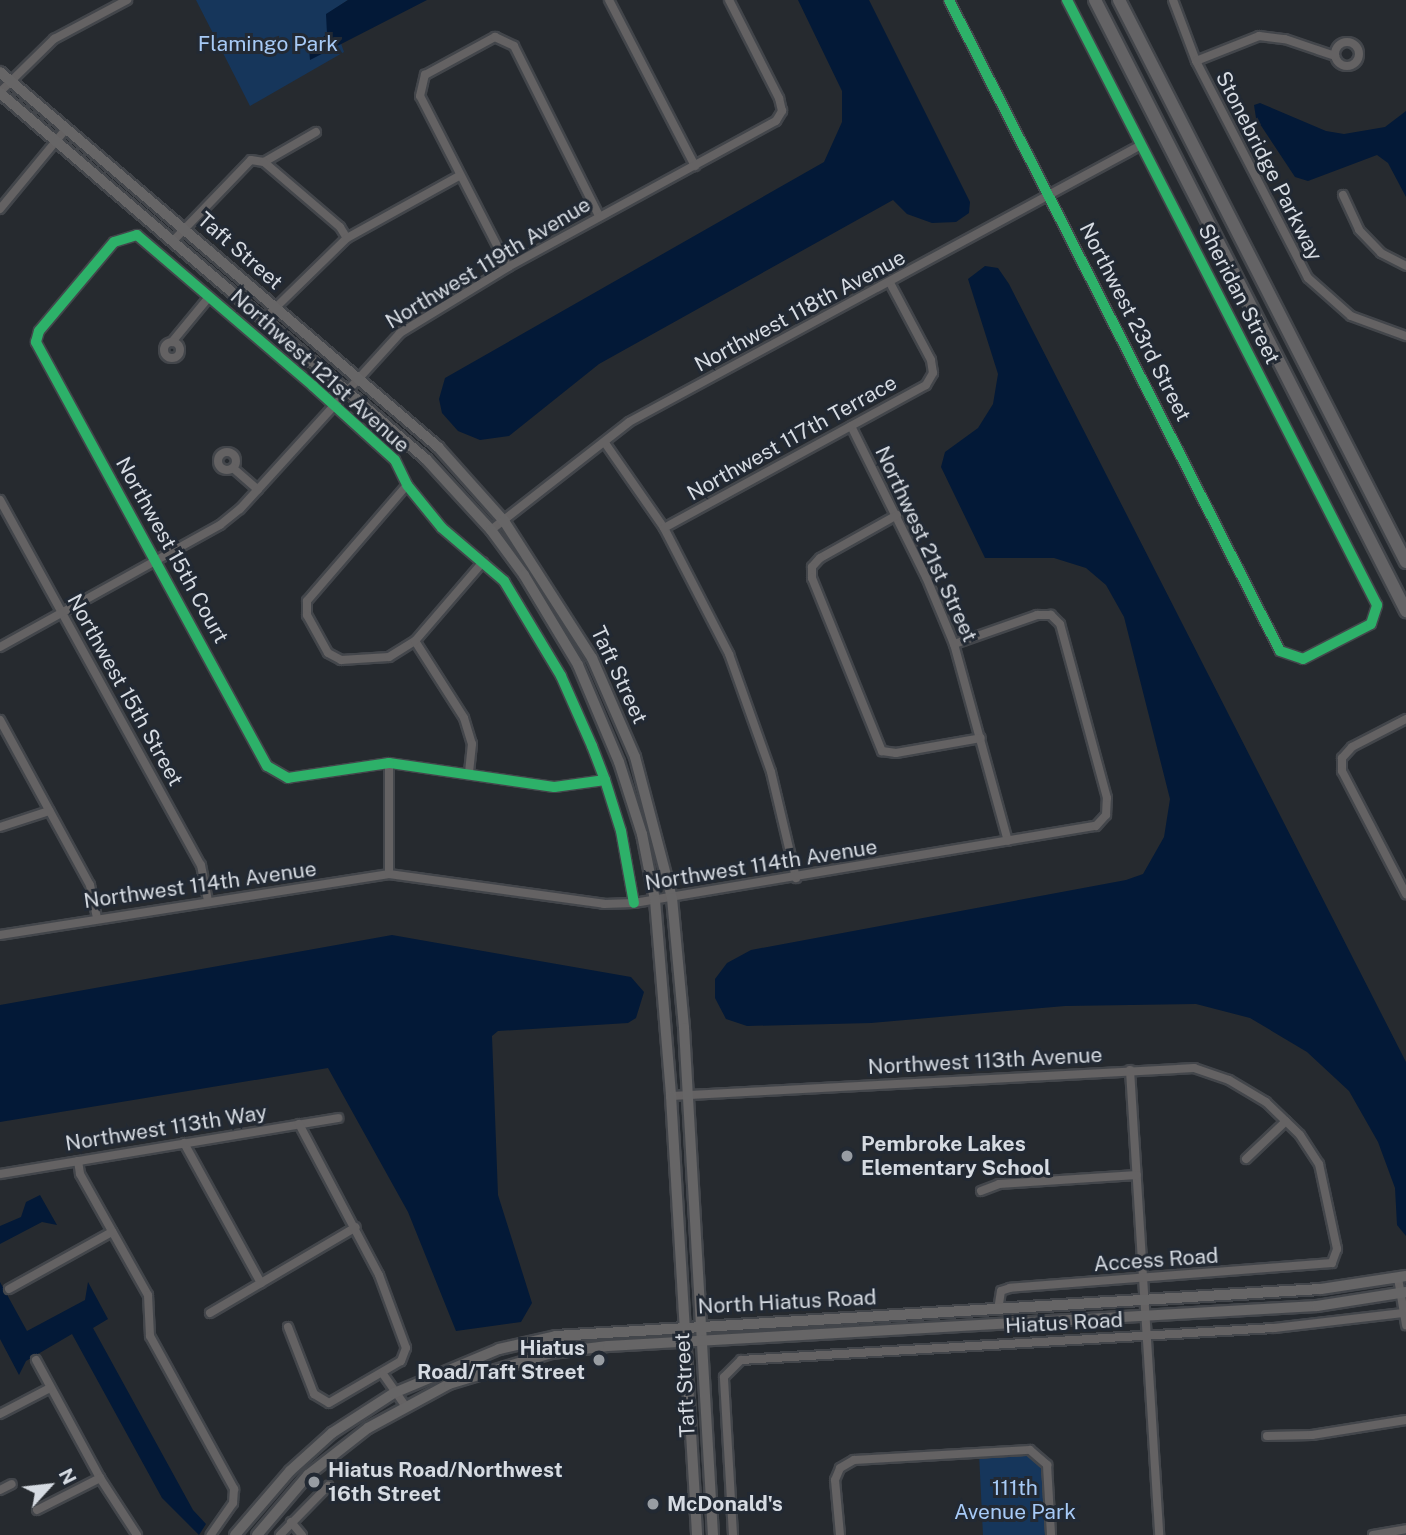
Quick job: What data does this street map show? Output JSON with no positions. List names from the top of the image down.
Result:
{
  "streets": {
    "main road": ["Sheridan Street"],
    "street": [
      "Stonebridge Parkway",
      "Taft Street",
      "Northwest 119th Avenue",
      "Northwest 118th Avenue",
      "Northwest 23rd Street",
      "Northwest 121st Avenue",
      "Northwest 117th Terrace",
      "Northwest 21st Street",
      "Northwest 15th Court",
      "Northwest 15th Street",
      "Northwest 114th Avenue",
      "Northwest 113th Avenue",
      "Northwest 113th Way",
      "Access Road",
      "North Hiatus Road",
      "Hiatus Road"
    ]
  },
  "crossings": [
    ["Taft Street", "Northwest 119th Avenue"],
    ["Taft Street", "Northwest 118th Avenue"],
    ["Taft Street", "Northwest 114th Avenue"],
    ["Taft Street", "Northwest 113th Avenue"],
    ["Taft Street", "North Hiatus Road"],
    ["Taft Street", "Hiatus Road"],
    ["Northwest 119th Avenue", "Northwest 121st Avenue"],
    ["Northwest 119th Avenue", "Northwest 15th Court"],
    ["Northwest 119th Avenue", "Northwest 15th Street"],
    ["Sheridan Street", "Northwest 118th Avenue"],
    ["Sheridan Street", "Northwest 23rd Street"],
    ["Northwest 118th Avenue", "Northwest 23rd Street"],
    ["Northwest 118th Avenue", "Northwest 117th Terrace"],
    ["Northwest 121st Avenue", "Northwest 15th Court"],
    ["Northwest 121st Avenue", "Northwest 114th Avenue"],
    ["Northwest 117th Terrace", "Northwest 21st Street"],
    ["Northwest 21st Street", "Northwest 114th Avenue"],
    ["Northwest 15th Street", "Northwest 114th Avenue"],
    ["Northwest 113th Avenue", "Access Road"],
    ["Access Road", "North Hiatus Road"]
  ],
  "parks": ["Flamingo Park", "111th Avenue Park"],
  "places": [
    "Pembroke Lakes Elementary School",
    "Hiatus Road/Taft Street",
    "Hiatus Road/Northwest 16th Street",
    "McDonald's"
  ],
  "north": "top right"
}
